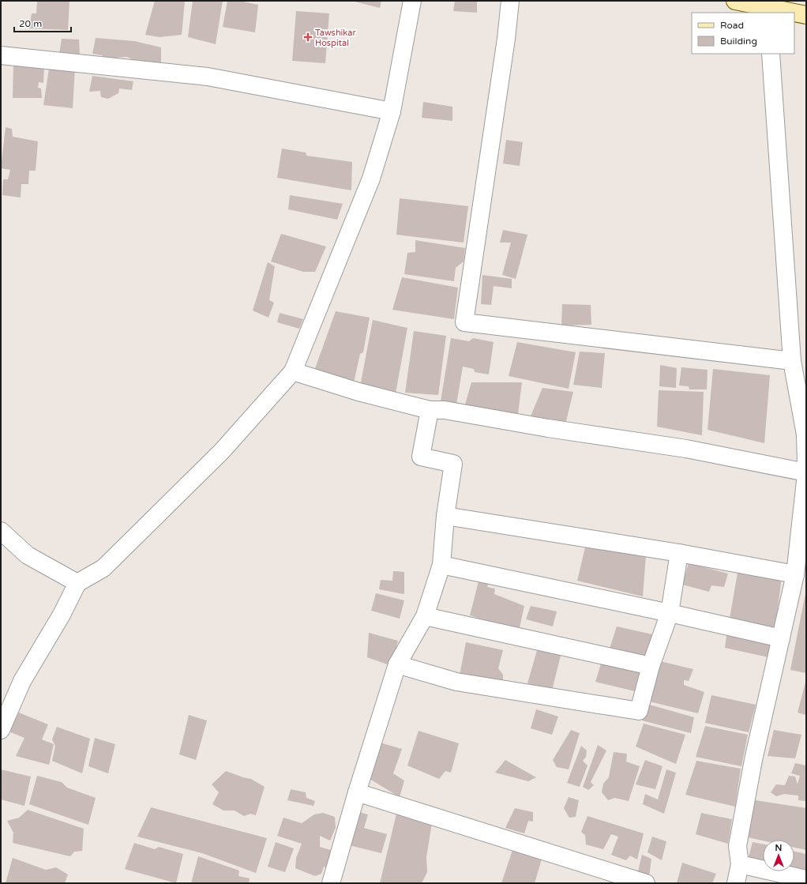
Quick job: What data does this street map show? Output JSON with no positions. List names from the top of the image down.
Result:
{
  "places": {
    "health": ["Tawshikar Hospital"]
  },
  "legend": ["Road", "Building"],
  "scale_bar": "20 m",
  "north": "top"
}
